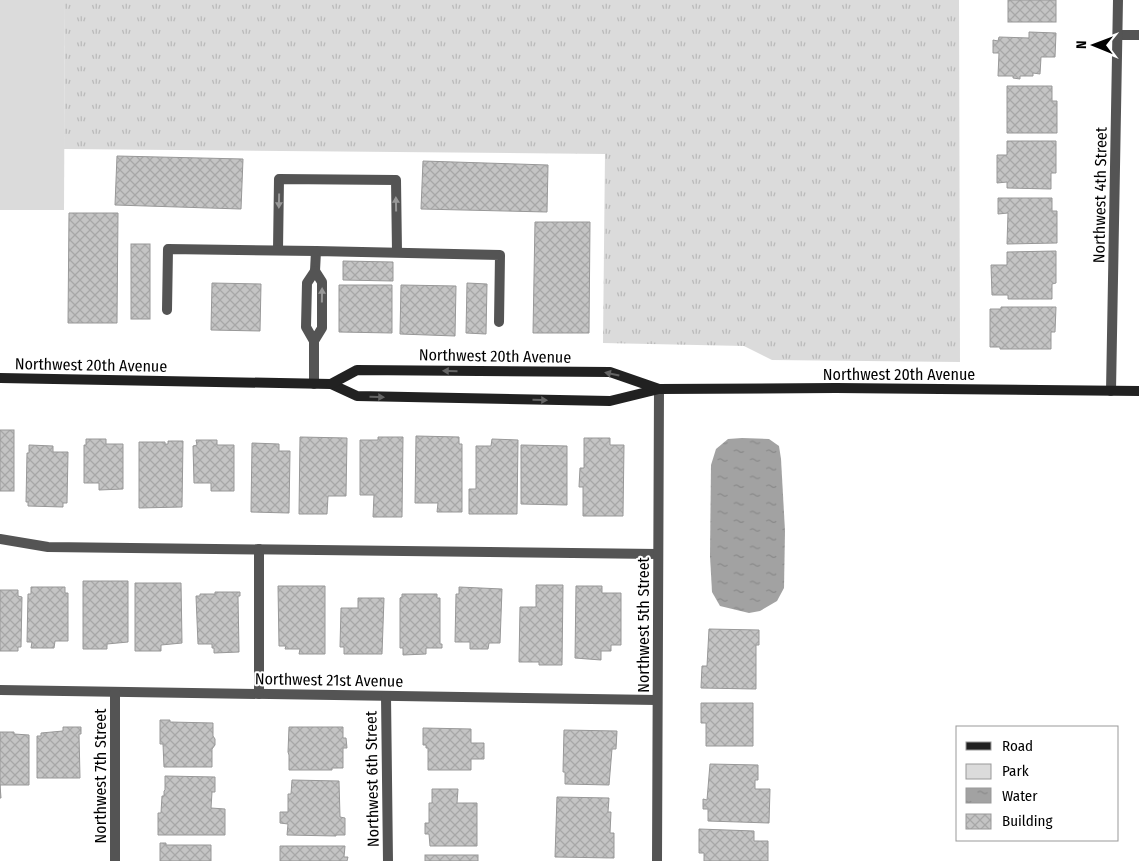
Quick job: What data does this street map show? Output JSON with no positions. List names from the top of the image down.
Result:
{
  "streets": {
    "street": [
      "Northwest 4th Street",
      "Northwest 20th Avenue",
      "Northwest 5th Street",
      "Northwest 21st Avenue",
      "Northwest 7th Street",
      "Northwest 6th Street"
    ]
  },
  "crossings": [
    ["Northwest 4th Street", "Northwest 20th Avenue"],
    ["Northwest 20th Avenue", "Northwest 5th Street"],
    ["Northwest 5th Street", "Northwest 21st Avenue"],
    ["Northwest 21st Avenue", "Northwest 7th Street"],
    ["Northwest 21st Avenue", "Northwest 6th Street"]
  ],
  "legend": [
    "Road",
    "Park",
    "Water",
    "Building"
  ],
  "north": "left"
}
